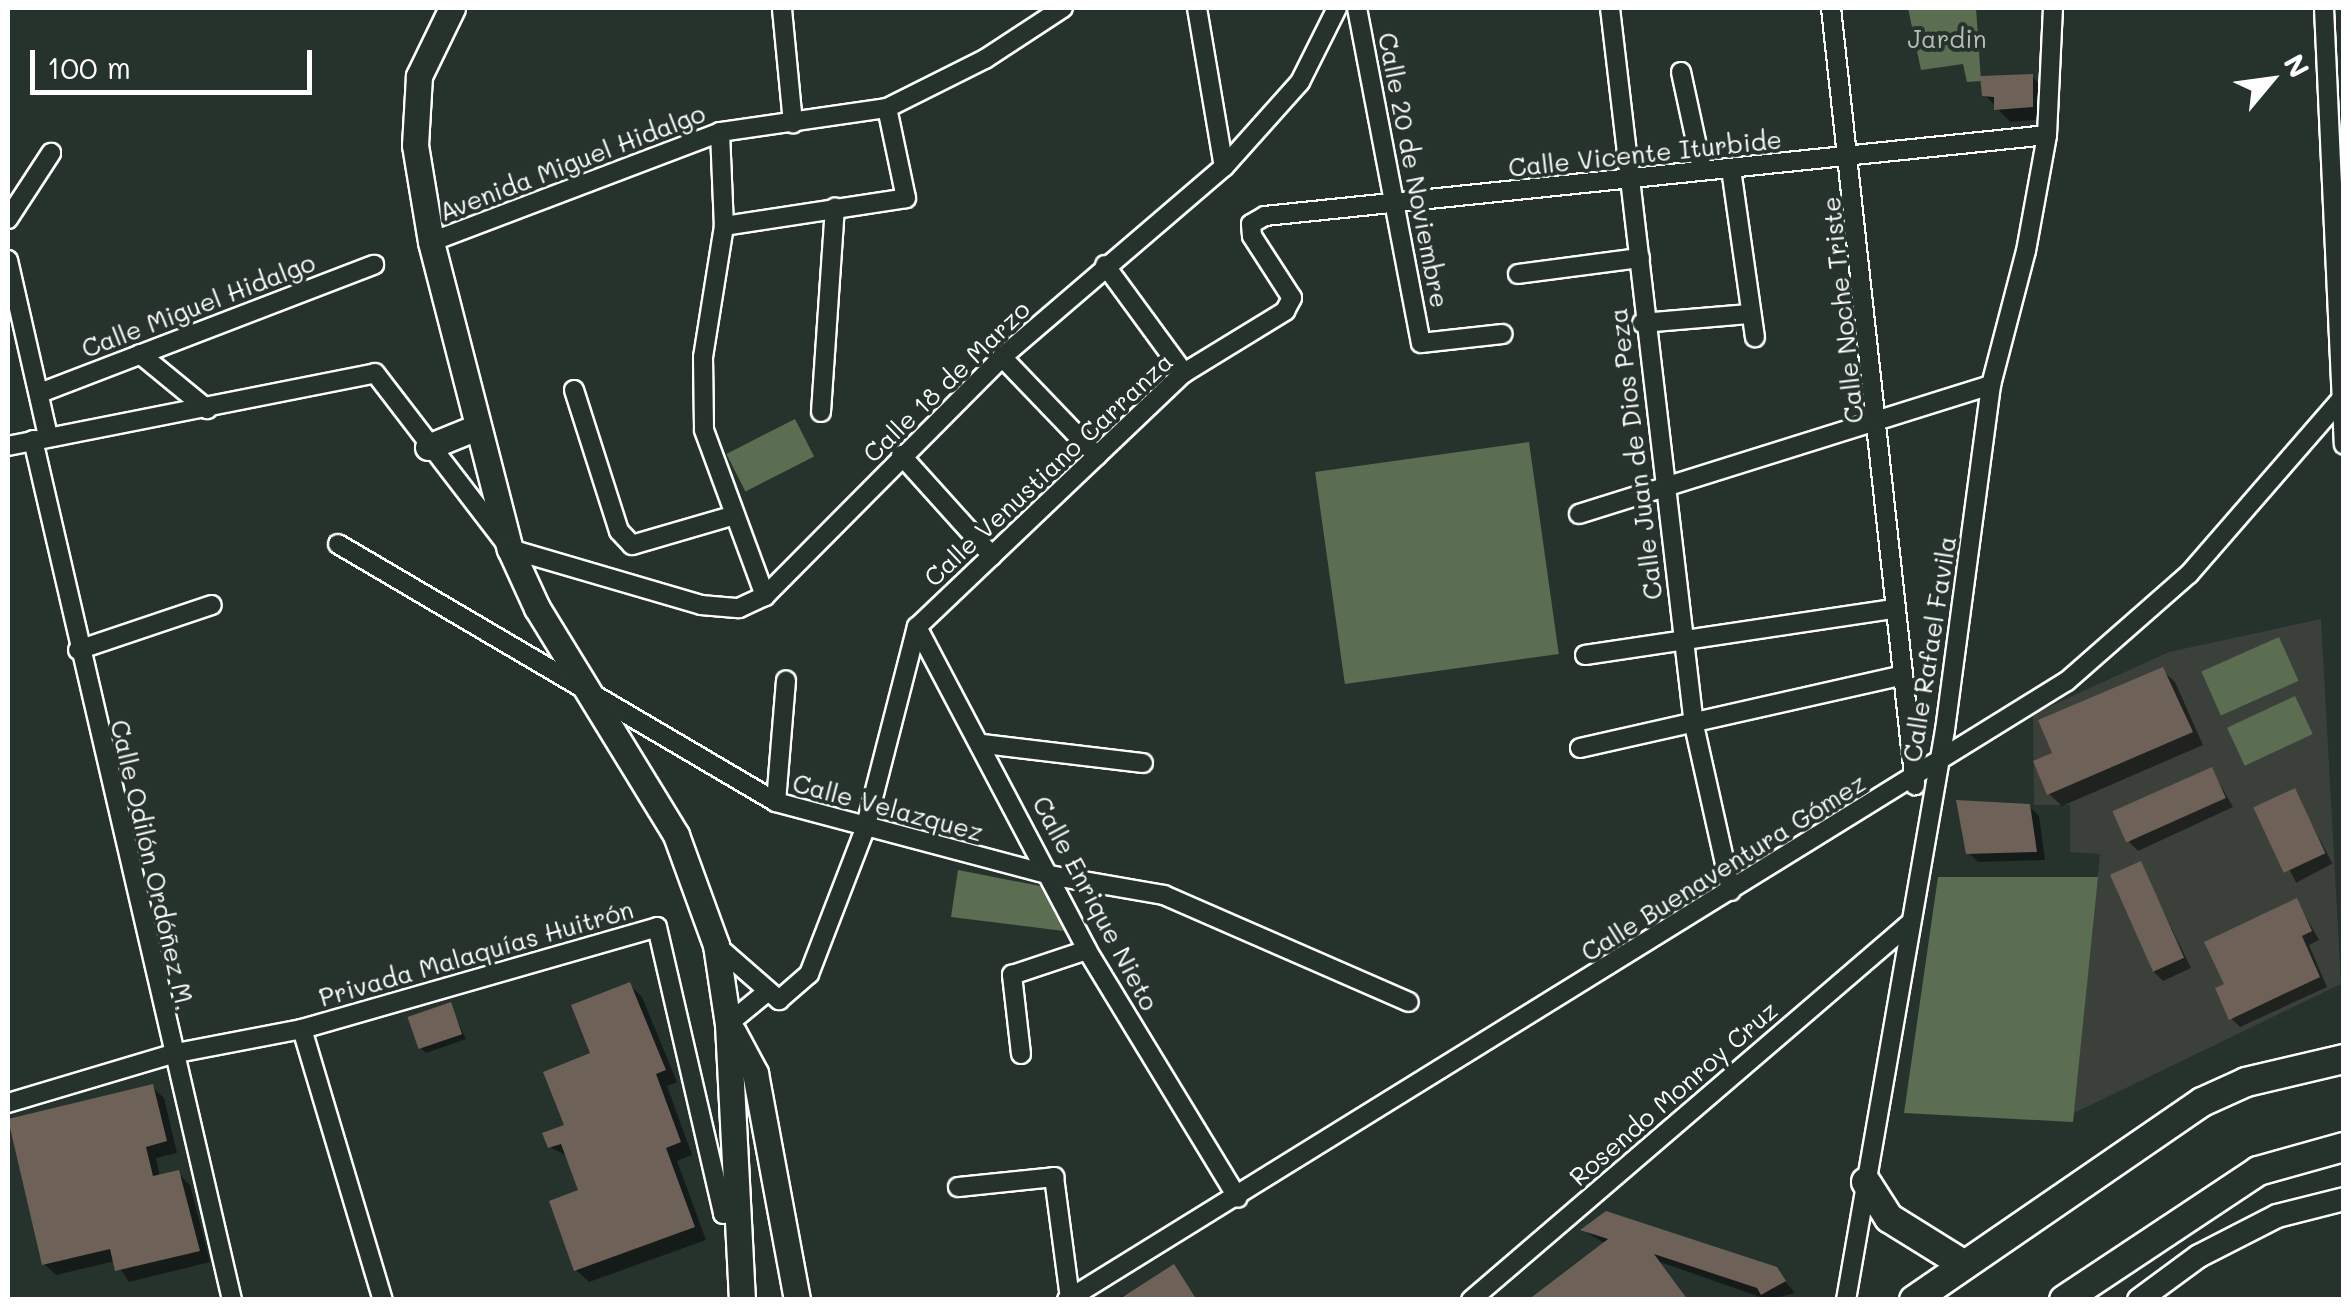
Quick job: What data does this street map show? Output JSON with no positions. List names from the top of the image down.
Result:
{
  "streets": {
    "street": [
      "Calle Vicente Iturbide",
      "Avenida Miguel Hidalgo",
      "Calle 20 de Noviembre",
      "Calle Miguel Hidalgo",
      "Calle Noche Triste",
      "Calle 18 de Marzo",
      "Calle Juan de Dios Peza",
      "Calle Venustiano Carranza",
      "Calle Rafael Favila",
      "Calle Velazquez",
      "Calle Odilón Ordóñez M.",
      "Calle Buenaventura Gómez",
      "Calle Enrique Nieto",
      "Privada Malaquías Huitrón",
      "Rosendo Monroy Cruz"
    ]
  },
  "crossings": [
    ["Calle Vicente Iturbide", "Calle 20 de Noviembre"],
    ["Calle Vicente Iturbide", "Calle Noche Triste"],
    ["Calle Vicente Iturbide", "Calle Juan de Dios Peza"],
    ["Calle Vicente Iturbide", "Calle Venustiano Carranza"],
    ["Calle Vicente Iturbide", "Calle Rafael Favila"],
    ["Calle Miguel Hidalgo", "Calle Odilón Ordóñez M."],
    ["Calle Noche Triste", "Calle Rafael Favila"],
    ["Calle Noche Triste", "Calle Buenaventura Gómez"],
    ["Calle Juan de Dios Peza", "Calle Buenaventura Gómez"],
    ["Calle Venustiano Carranza", "Calle Enrique Nieto"],
    ["Calle Rafael Favila", "Calle Buenaventura Gómez"],
    ["Calle Rafael Favila", "Rosendo Monroy Cruz"],
    ["Calle Velazquez", "Calle Enrique Nieto"],
    ["Calle Buenaventura Gómez", "Calle Enrique Nieto"]
  ],
  "parks": ["Jardin"],
  "scale_bar": "100 m",
  "north": "top right"
}
